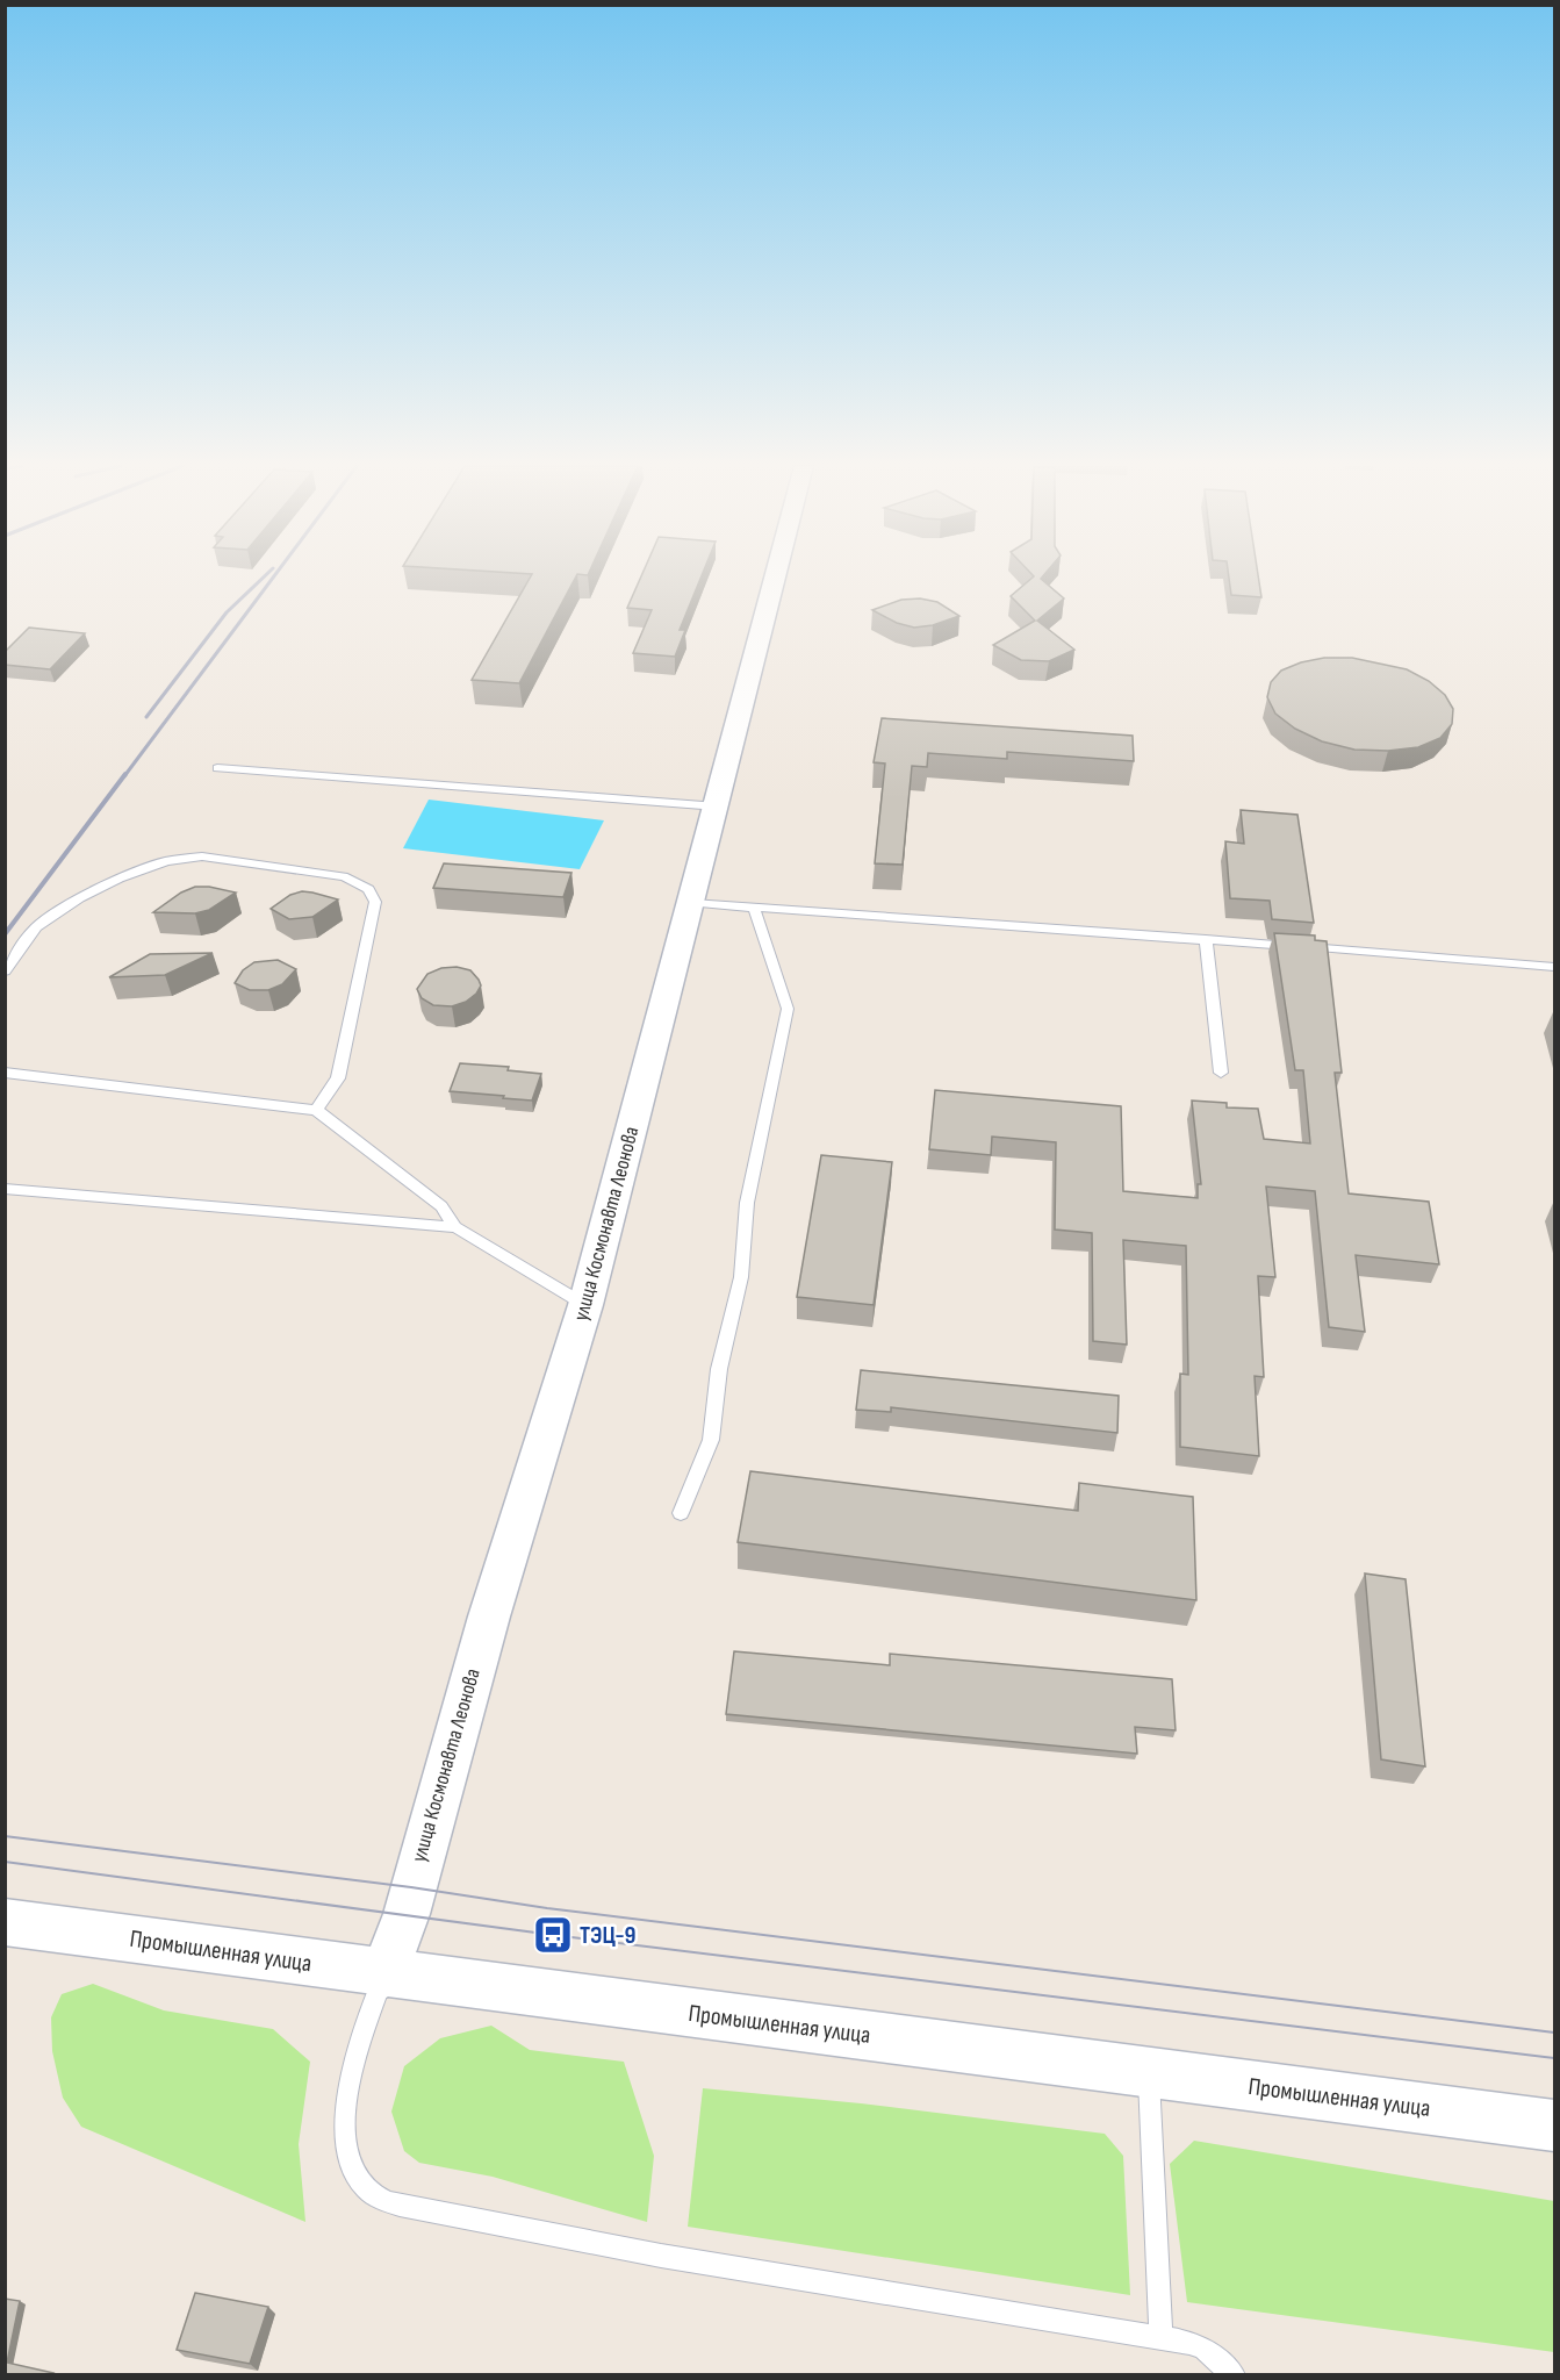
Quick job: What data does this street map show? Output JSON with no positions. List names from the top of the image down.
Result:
{
  "streets": {
    "street": ["улица Космонавта Леонова", "Промышленная улица"]
  },
  "crossings": [
    ["улица Космонавта Леонова", "Промышленная улица"]
  ],
  "places": {
    "bus stop": ["ТЭЦ-9"]
  }
}
